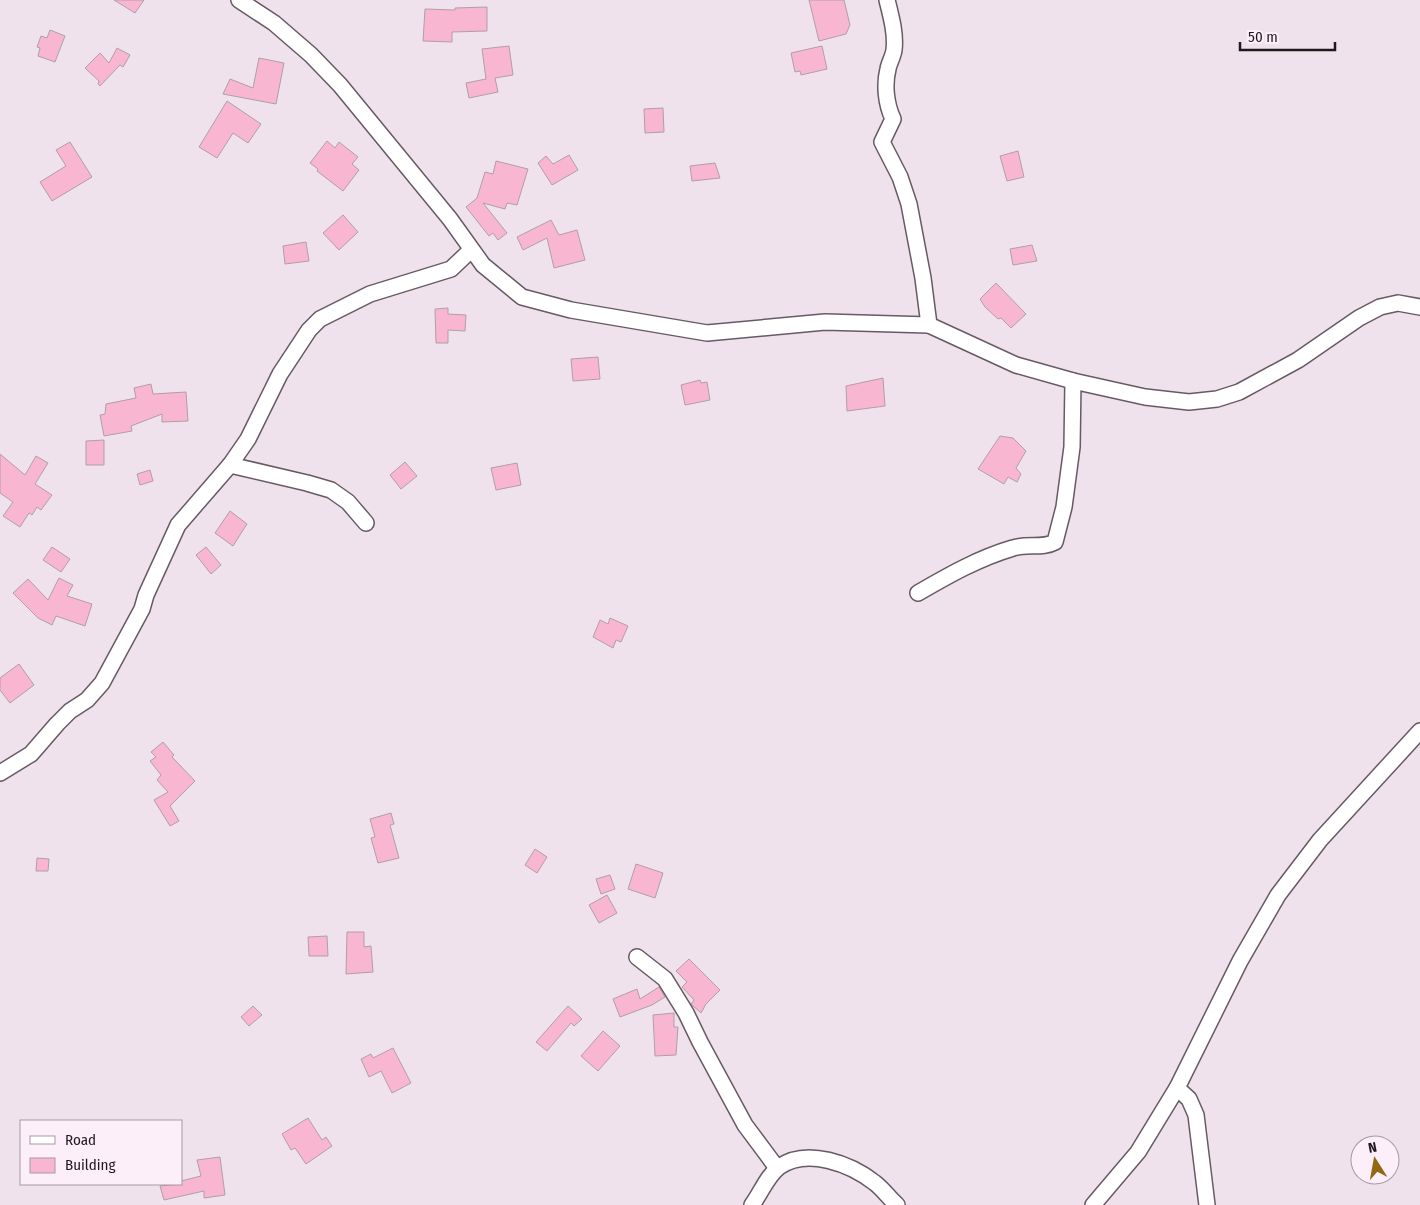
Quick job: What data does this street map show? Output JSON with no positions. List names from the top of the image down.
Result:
{
  "legend": ["Road", "Building"],
  "scale_bar": "50 m",
  "north": "top"
}
